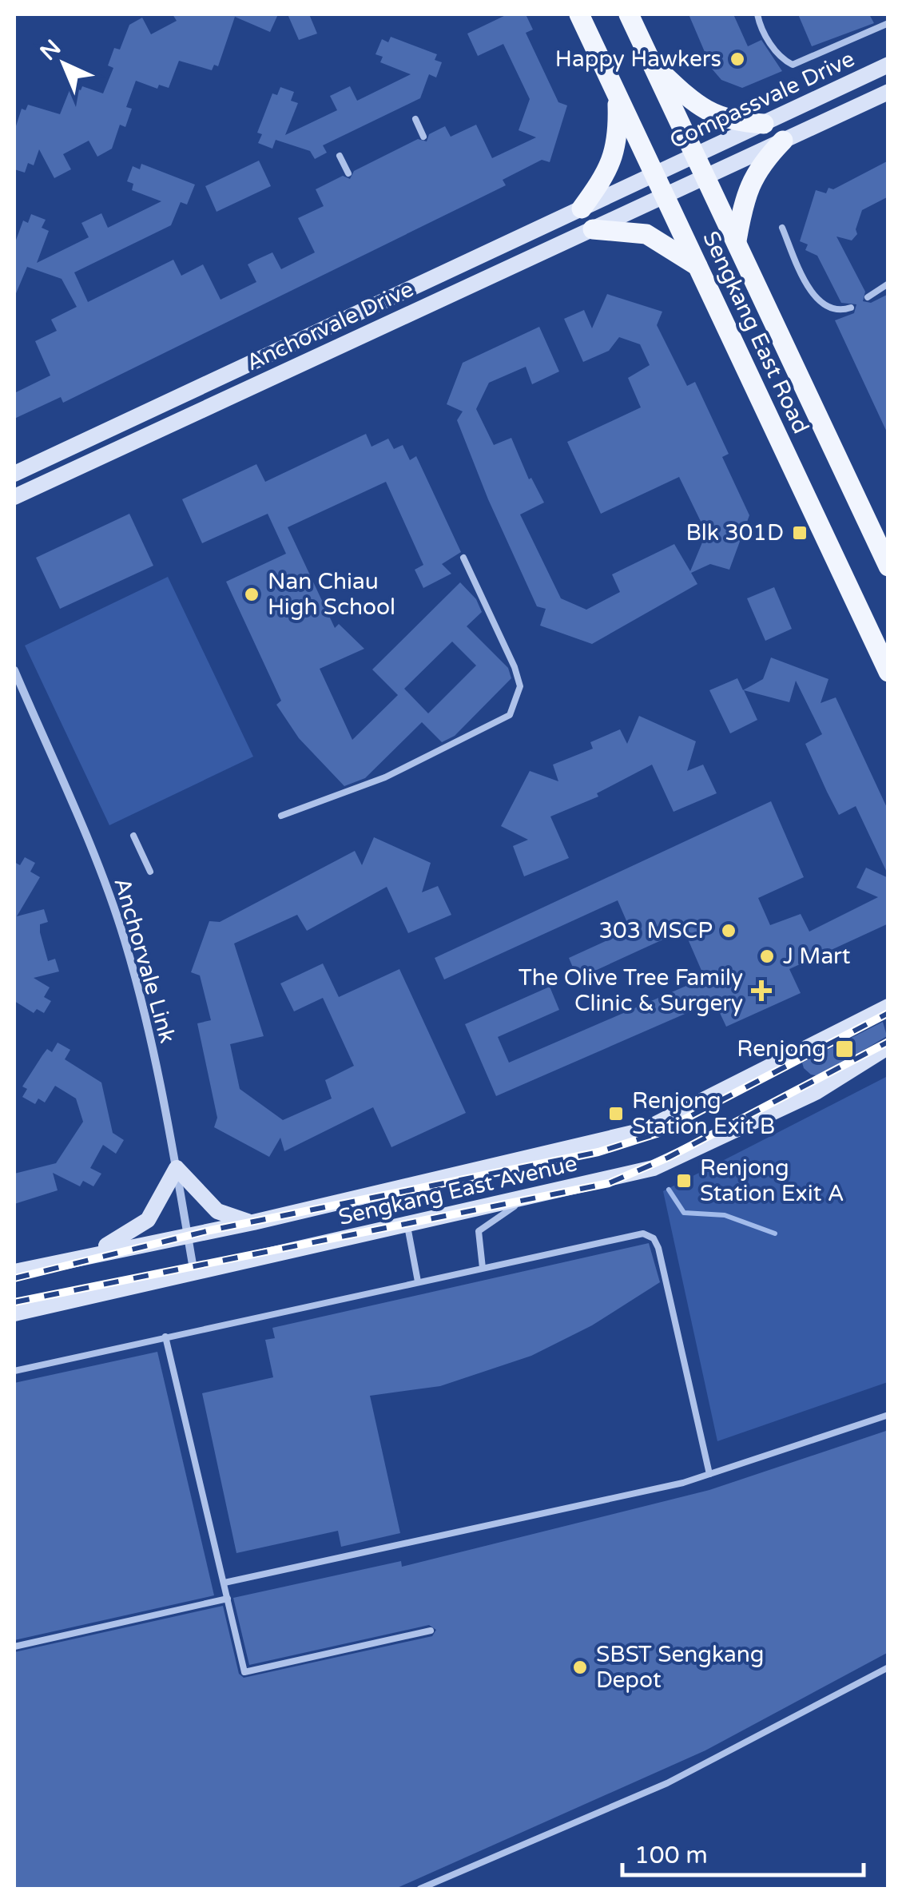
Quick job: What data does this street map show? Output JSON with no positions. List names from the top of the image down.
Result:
{
  "streets": {
    "main road": [
      "Compassvale Drive",
      "Anchorvale Drive",
      "Sengkang East Road",
      "Sengkang East Avenue"
    ],
    "street": ["Anchorvale Link"]
  },
  "crossings": [
    ["Compassvale Drive", "Anchorvale Drive"],
    ["Compassvale Drive", "Sengkang East Road"],
    ["Anchorvale Drive", "Sengkang East Road"],
    ["Anchorvale Link", "Sengkang East Avenue"]
  ],
  "places": {
    "other": [
      "Happy Hawkers",
      "Nan Chiau High School",
      "303 MSCP",
      "J Mart",
      "SBST Sengkang Depot"
    ],
    "transit": [
      "Blk 301D",
      "Renjong",
      "Renjong Station Exit B",
      "Renjong Station Exit A"
    ],
    "health": ["The Olive Tree Family Clinic & Surgery"]
  },
  "scale_bar": "100 m",
  "north": "top left"
}
